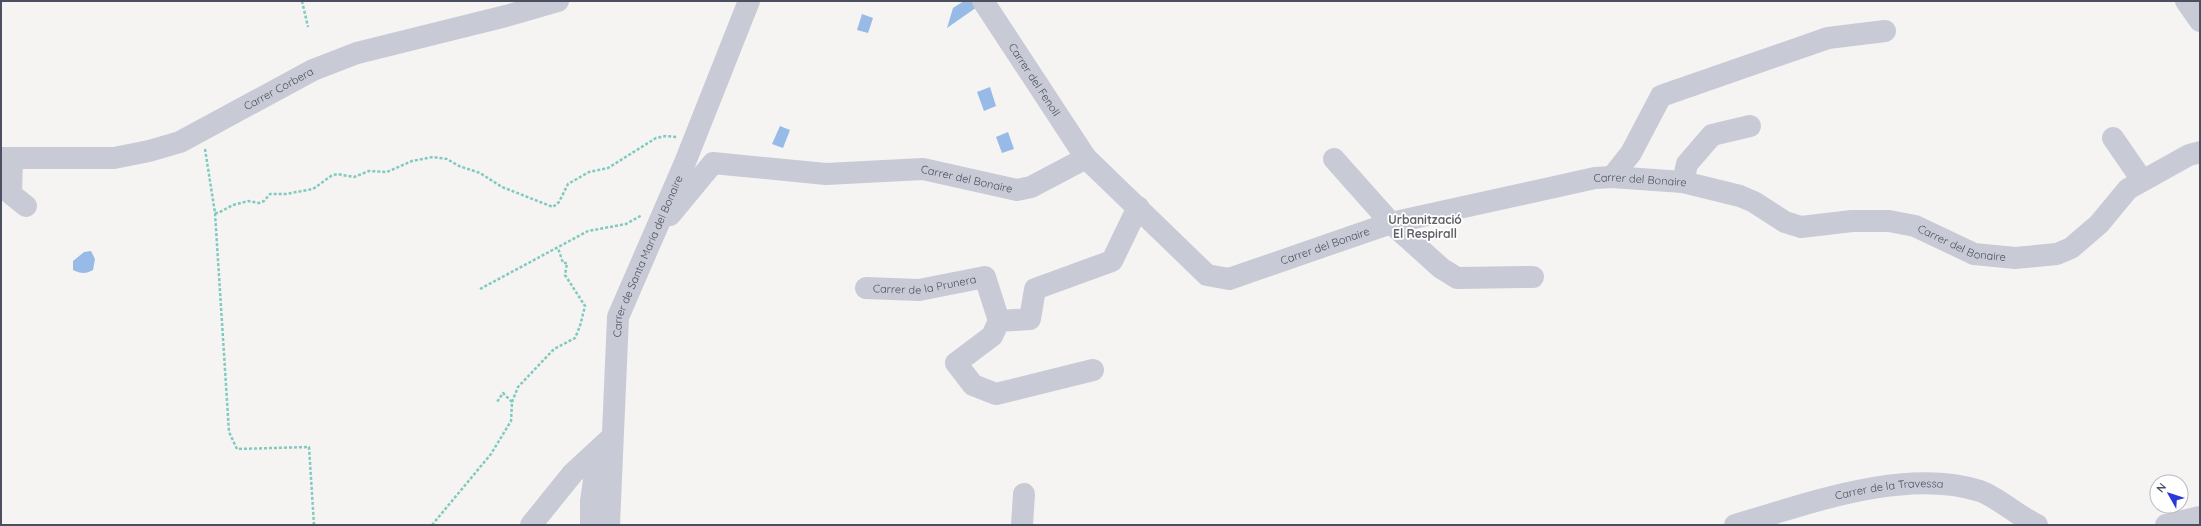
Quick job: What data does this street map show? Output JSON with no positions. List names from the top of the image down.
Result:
{
  "streets": {
    "street": [
      "Carrer del Fenoll",
      "Carrer Corbera",
      "Carrer del Bonaire",
      "Carrer de Santa María del Bonaire",
      "Carrer de la Prunera",
      "Carrer de la Travessa"
    ]
  },
  "crossings": [
    ["Carrer del Fenoll", "Carrer del Bonaire"],
    ["Carrer del Bonaire", "Carrer de Santa María del Bonaire"]
  ],
  "districts": ["Urbanització El Respirall"],
  "north": "top left"
}
